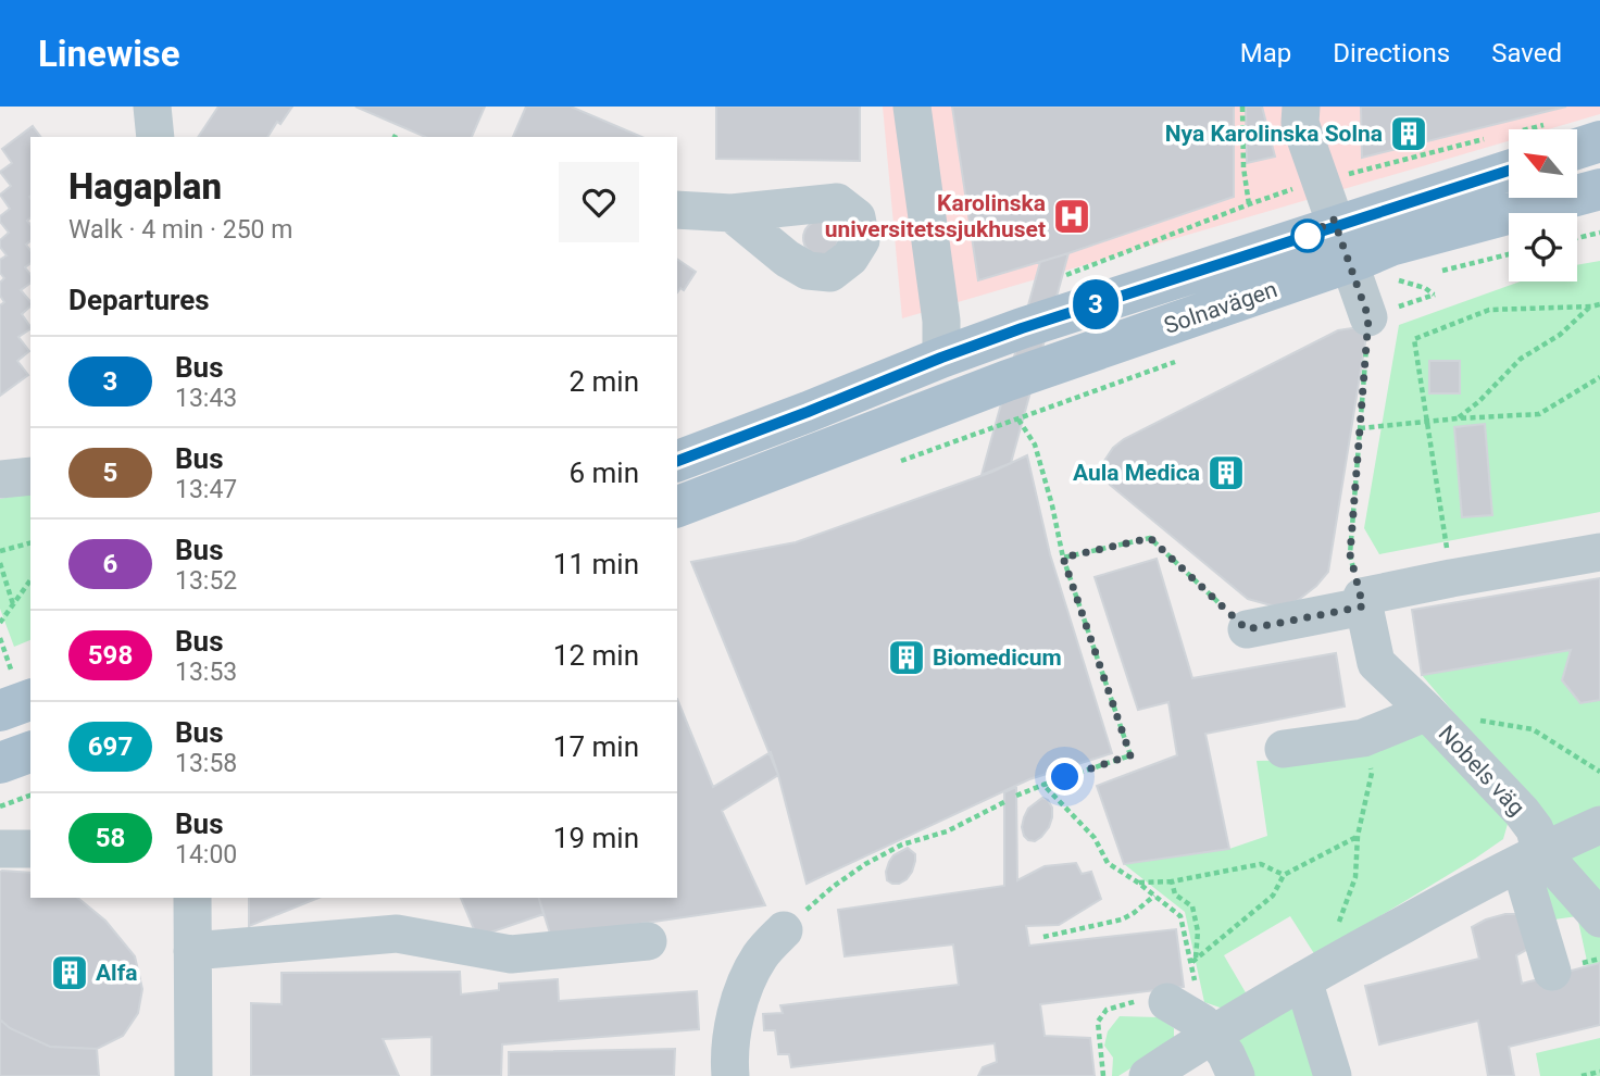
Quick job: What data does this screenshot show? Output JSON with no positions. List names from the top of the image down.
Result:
{
  "streets": {
    "main road": ["Solnavägen"],
    "street": ["Nobels väg"]
  },
  "places": {
    "building": [
      "Nya Karolinska Solna",
      "Aula Medica",
      "Biomedicum",
      "Alfa"
    ],
    "hospital": ["Karolinska universitetssjukhuset"]
  },
  "lines": ["bus line 3"],
  "north": "top left",
  "page": {
    "header": "Linewise",
    "nav": ["Map", "Directions", "Saved"],
    "on_map": "3",
    "heading": [
      ["Hagaplan", "Walk · 4 min · 250 m"],
      "Departures"
    ],
    "list": [
      {
        "mark": "3",
        "name": "Bus",
        "note": "13:43",
        "value": "2 min"
      },
      {
        "mark": "5",
        "name": "Bus",
        "note": "13:47",
        "value": "6 min"
      },
      {
        "mark": "6",
        "name": "Bus",
        "note": "13:52",
        "value": "11 min"
      },
      {
        "mark": "598",
        "name": "Bus",
        "note": "13:53",
        "value": "12 min"
      },
      {
        "mark": "697",
        "name": "Bus",
        "note": "13:58",
        "value": "17 min"
      },
      {
        "mark": "58",
        "name": "Bus",
        "note": "14:00",
        "value": "19 min"
      }
    ]
  }
}
